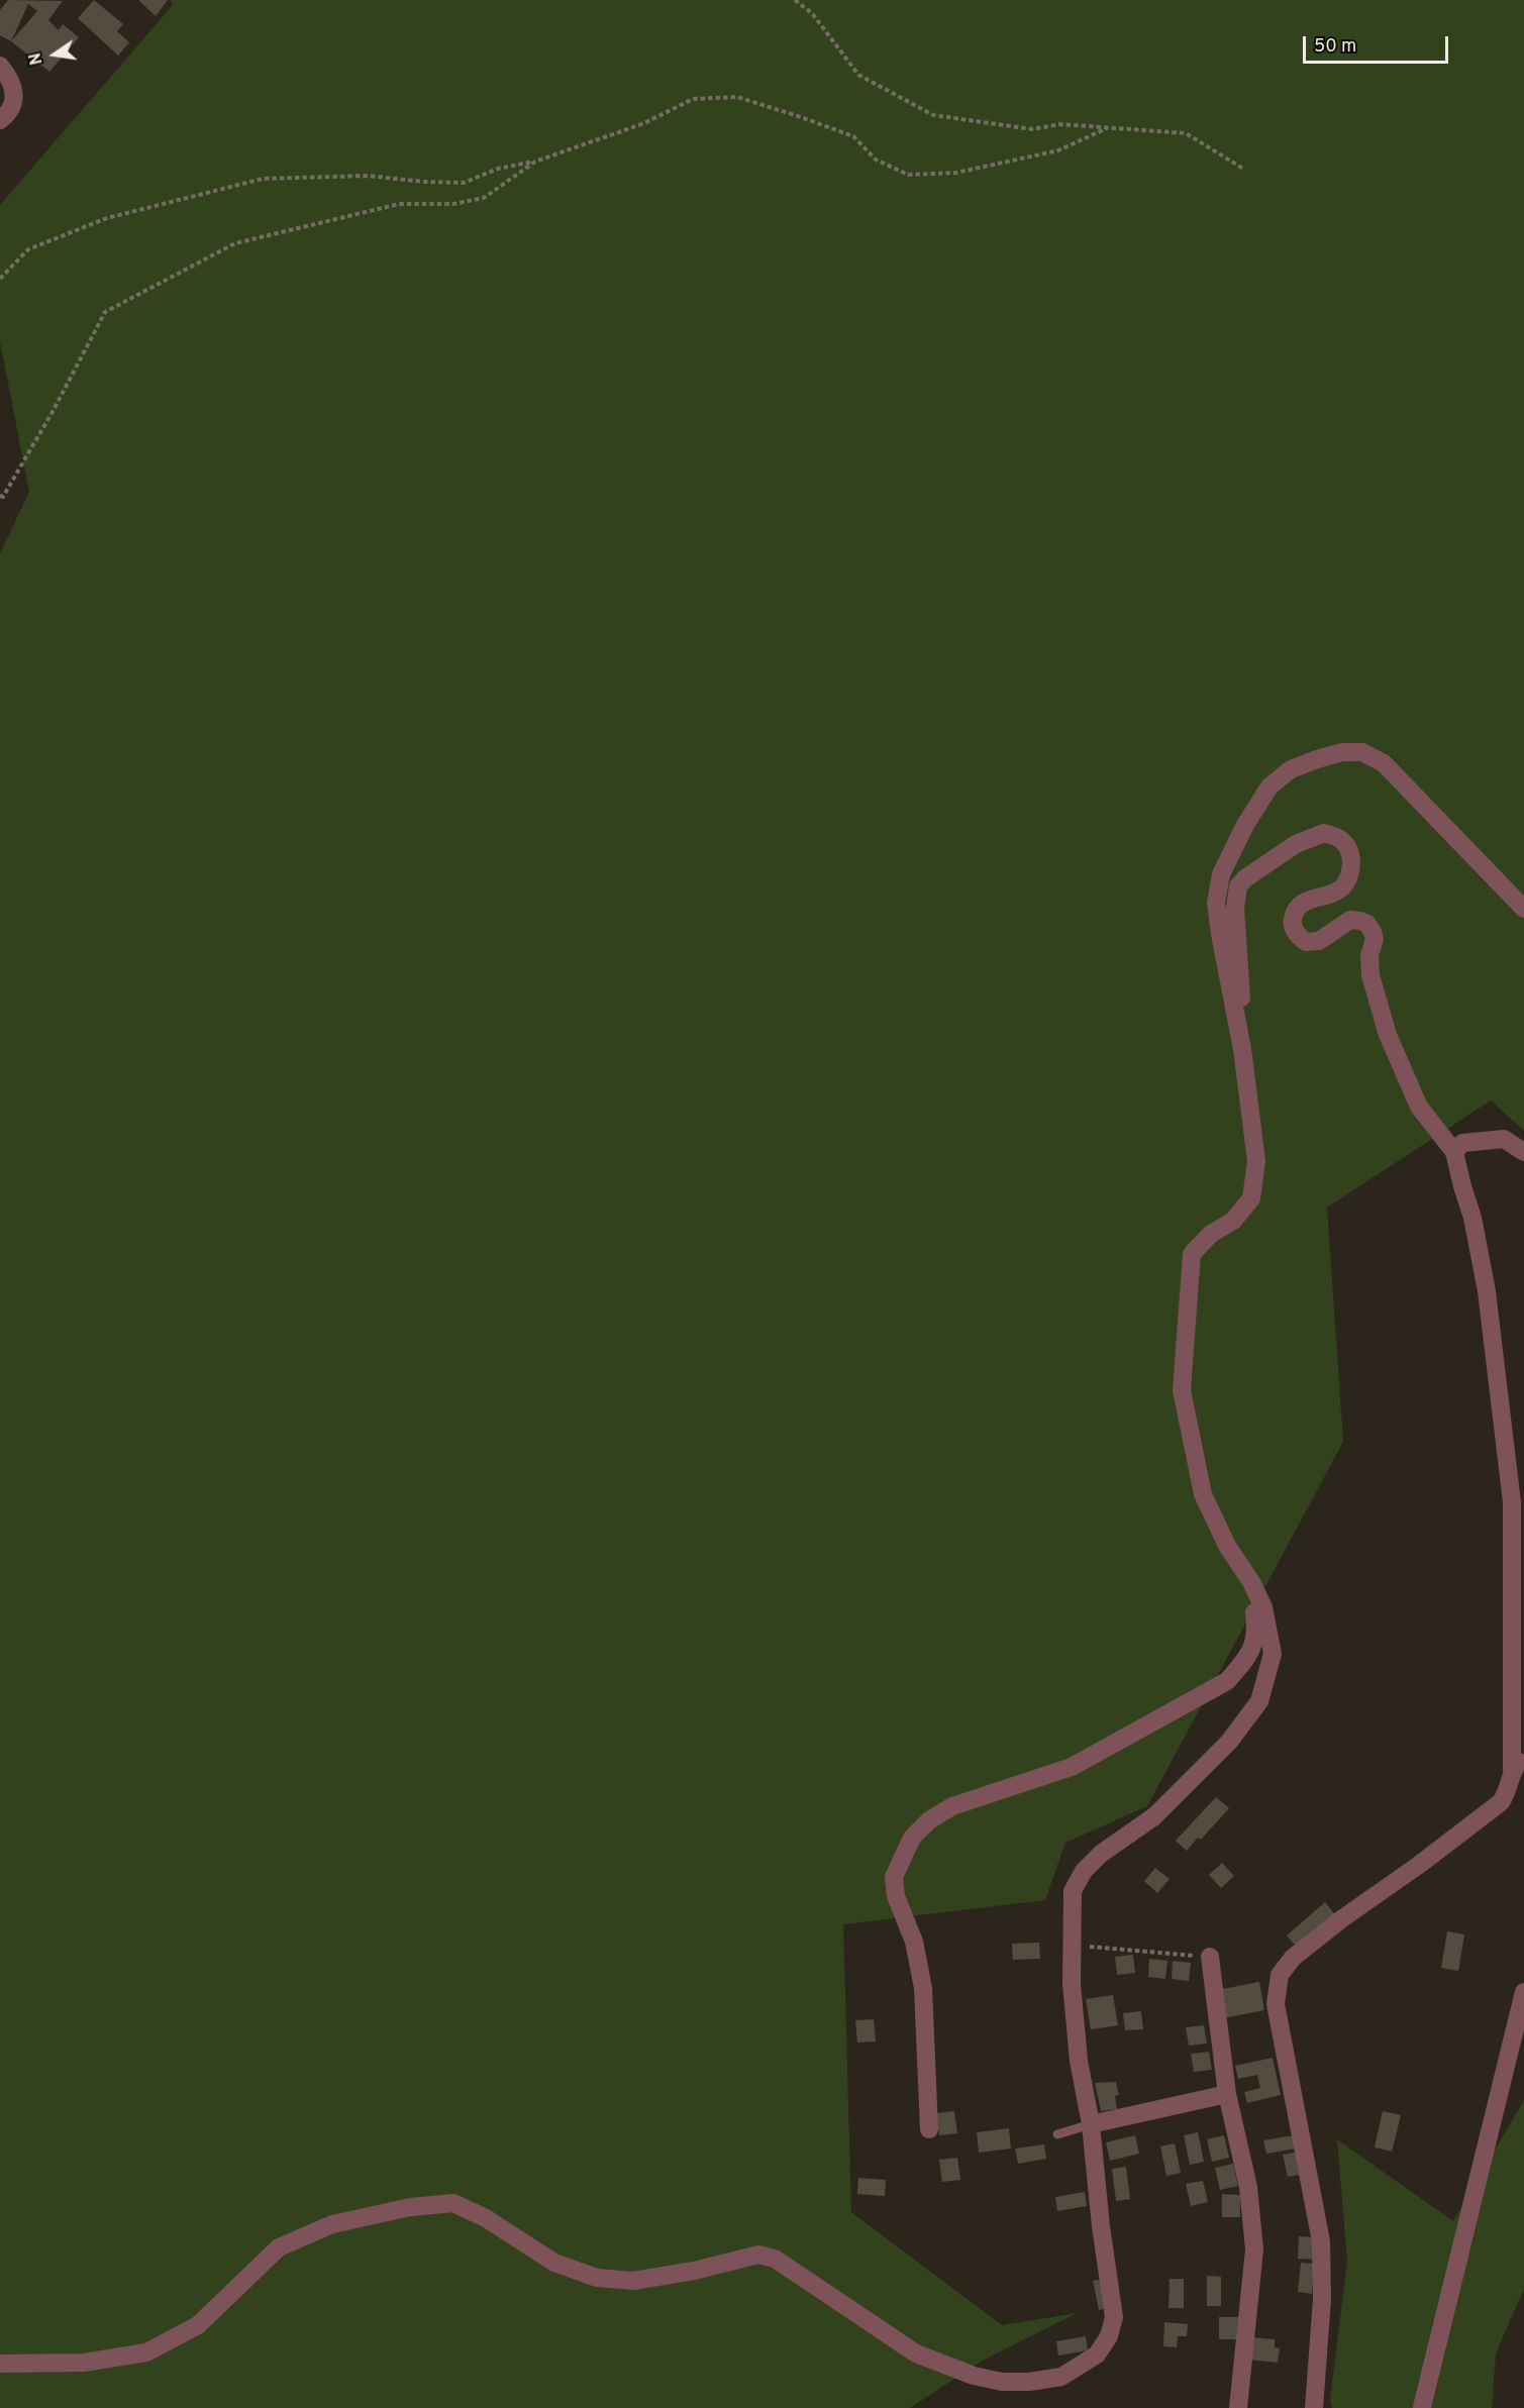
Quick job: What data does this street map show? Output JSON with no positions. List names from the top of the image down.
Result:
{
  "scale_bar": "50 m",
  "north": "left"
}
